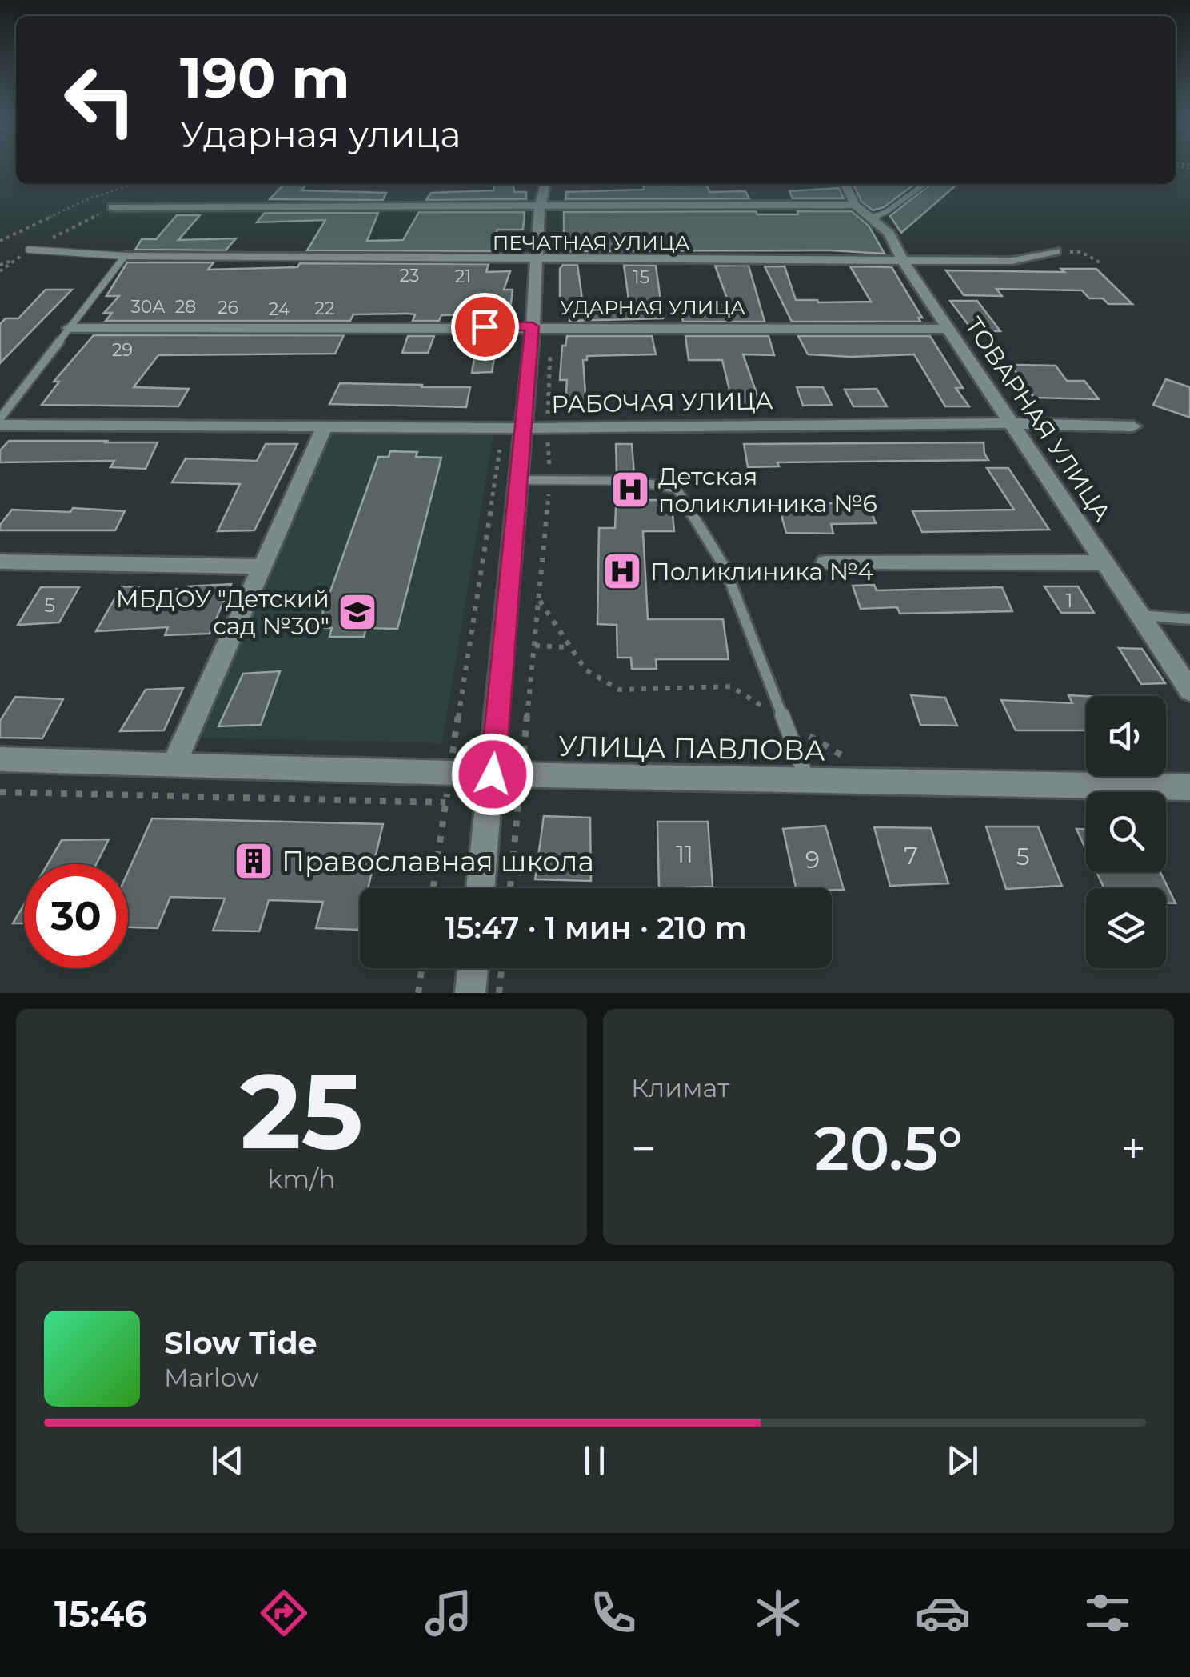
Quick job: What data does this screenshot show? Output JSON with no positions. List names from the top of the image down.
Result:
{
  "streets": {
    "street": [
      "ПЕЧАТНАЯ УЛИЦА",
      "УДАРНАЯ УЛИЦА",
      "РАБОЧАЯ УЛИЦА",
      "ТОВАРНАЯ УЛИЦА",
      "УЛИЦА ПАВЛОВА"
    ]
  },
  "crossings": [
    ["ПЕЧАТНАЯ УЛИЦА", "ТОВАРНАЯ УЛИЦА"],
    ["УДАРНАЯ УЛИЦА", "ТОВАРНАЯ УЛИЦА"],
    ["РАБОЧАЯ УЛИЦА", "ТОВАРНАЯ УЛИЦА"]
  ],
  "places": {
    "hospital": ["Детская поликлиника №6", "Поликлиника №4"],
    "school or university": ["МБДОУ \"Детский сад №30\""],
    "building": ["Православная школа"]
  },
  "house_numbers": [
    "23",
    "21",
    "15",
    "30А",
    "28",
    "26",
    "22",
    "24",
    "29",
    "1",
    "5",
    "11",
    "7",
    "5",
    "9"
  ],
  "page": {
    "turn": ["190 m", "Ударная улица"],
    "limit": "30",
    "trip": "15:47 · 1 мин · 210 m",
    "tile": [
      ["25", "km/h"],
      "Климат"
    ],
    "heat": ["−", "20.5°", "+"],
    "song": ["Slow Tide", "Marlow"],
    "tabs": "15:46"
  }
}
